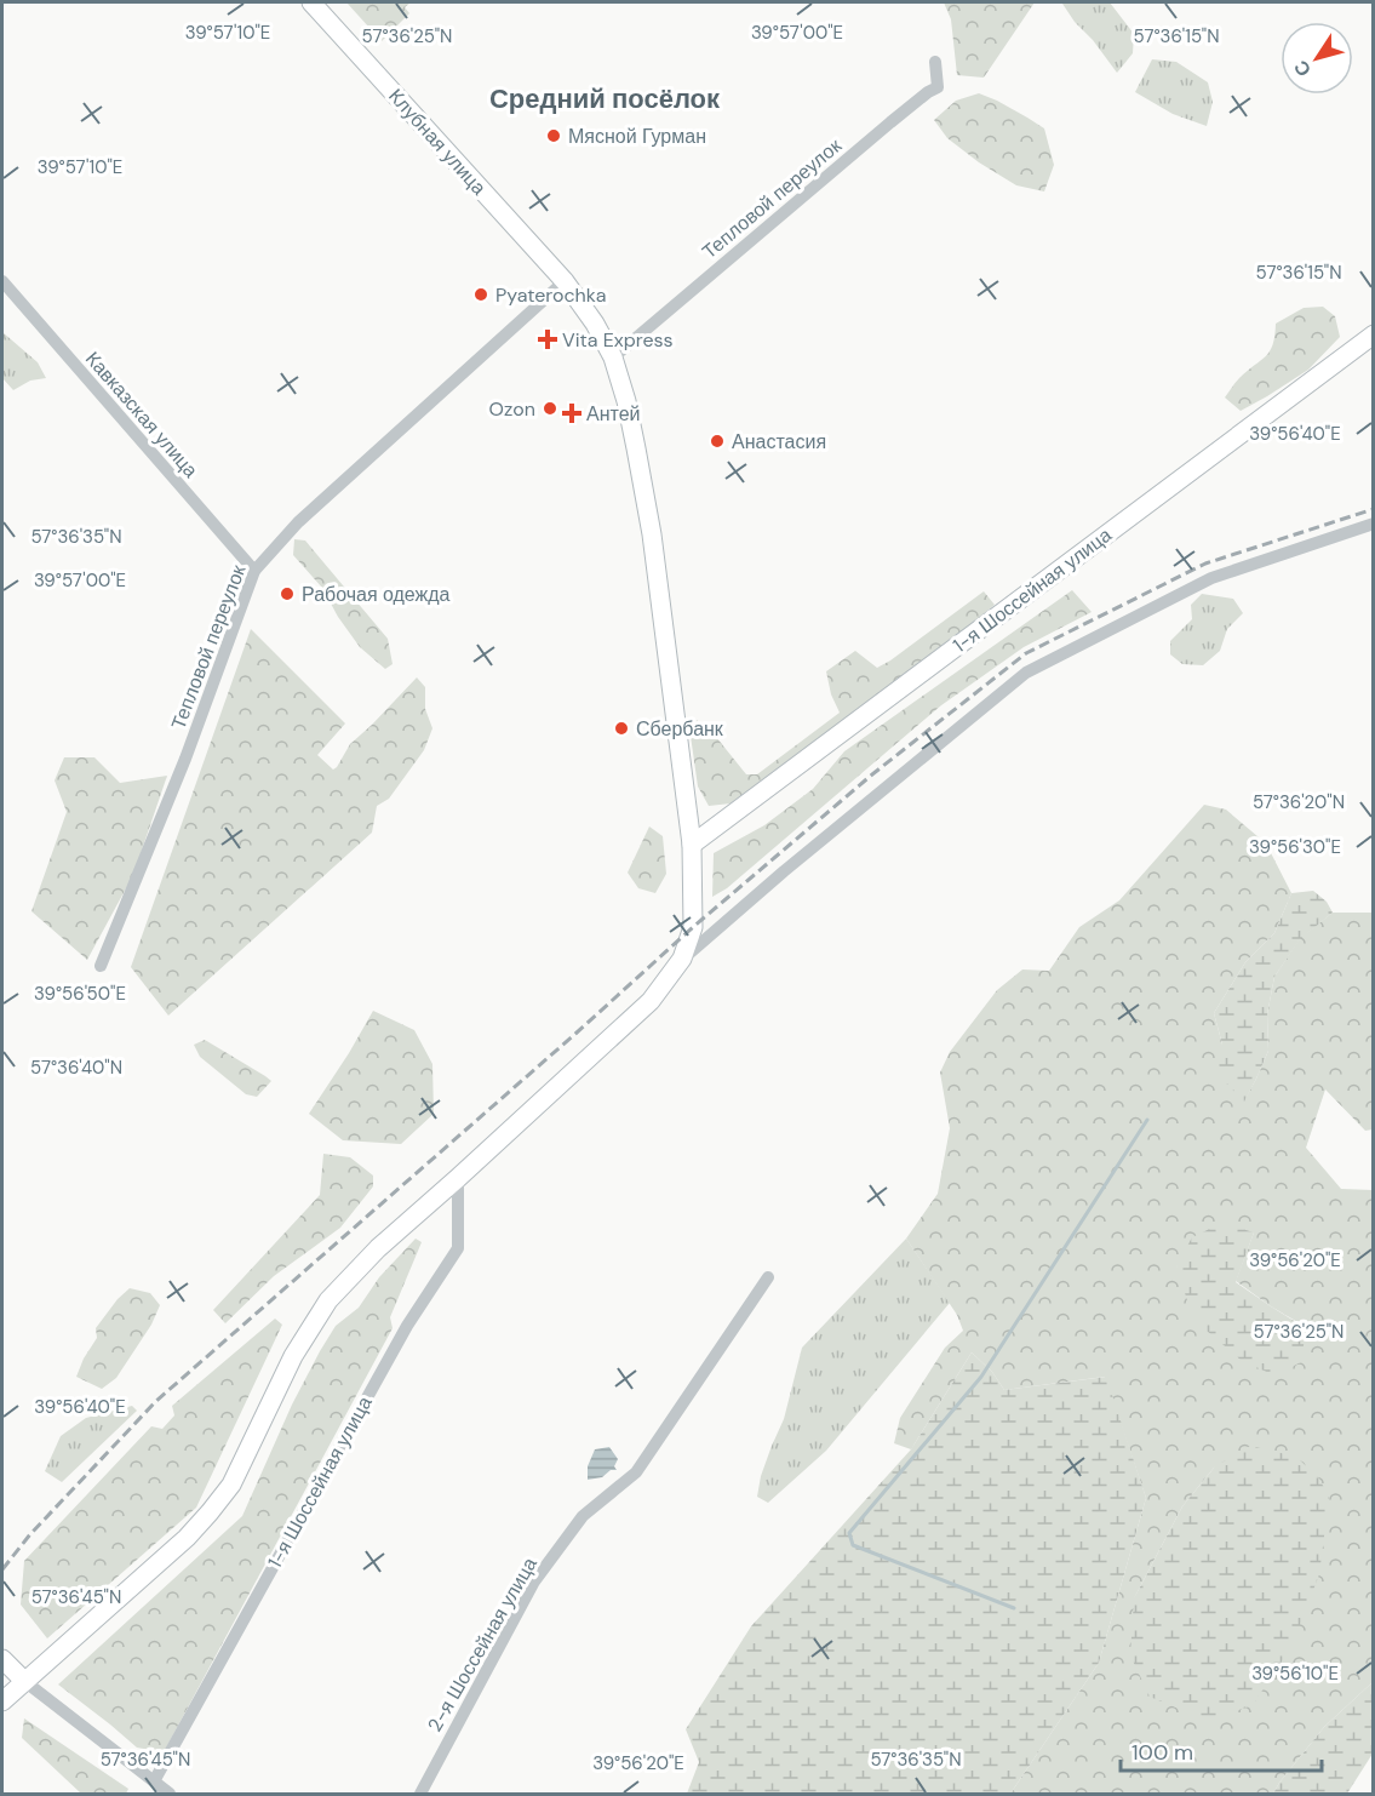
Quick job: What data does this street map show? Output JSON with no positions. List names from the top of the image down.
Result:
{
  "streets": {
    "street": [
      "Клубная улица",
      "Тепловой переулок",
      "Кавказская улица",
      "1-я Шоссейная улица",
      "2-я Шоссейная улица"
    ]
  },
  "crossings": [
    ["Клубная улица", "Тепловой переулок"],
    ["Клубная улица", "1-я Шоссейная улица"],
    ["Тепловой переулок", "Кавказская улица"]
  ],
  "districts": ["Средний посёлок"],
  "places": {
    "other": [
      "Мясной Гурман",
      "Pyaterochka",
      "Ozon",
      "Анастасия",
      "Рабочая одежда",
      "Сбербанк"
    ],
    "health": ["Vita Express", "Антей"]
  },
  "scale_bar": "100 m",
  "north": "bottom left",
  "coordinates": [
    "39°57'10\"E",
    "39°57'00\"E",
    "57°36'25\"N",
    "57°36'15\"N",
    "39°56'40\"E",
    "57°36'35\"N",
    "57°36'20\"N",
    "39°56'30\"E",
    "39°56'50\"E",
    "57°36'40\"N",
    "39°56'20\"E",
    "57°36'45\"N",
    "39°56'10\"E"
  ]
}
